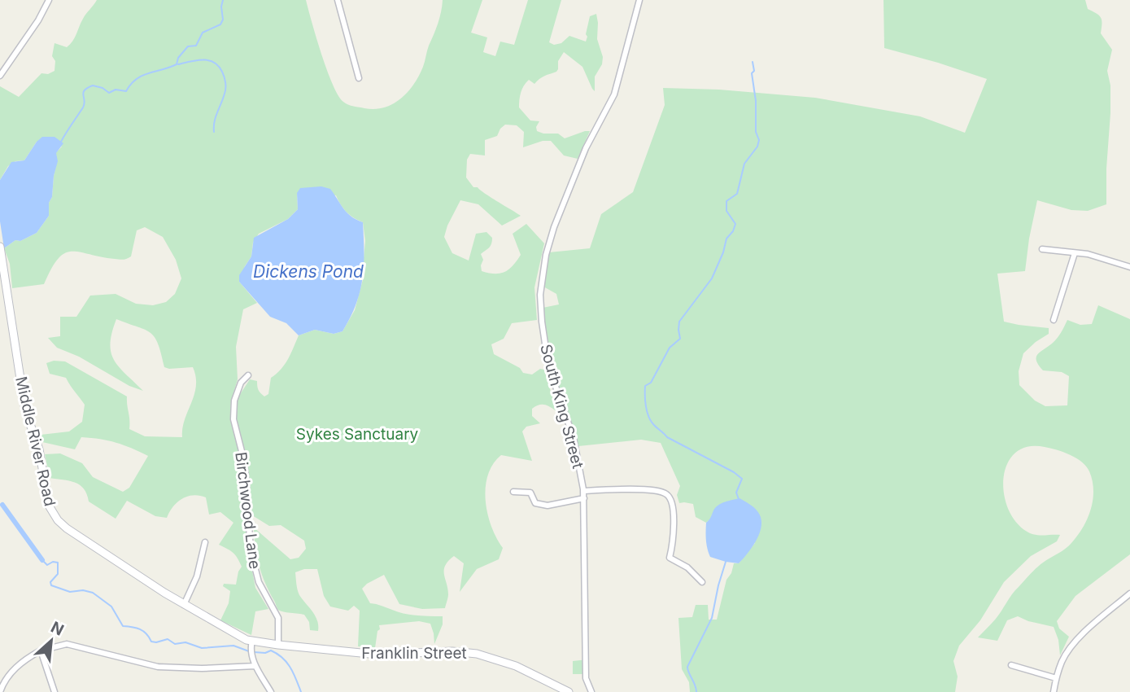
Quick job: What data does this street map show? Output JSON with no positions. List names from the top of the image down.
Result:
{
  "streets": {
    "main road": ["Middle River Road", "Franklin Street"],
    "street": ["South King Street", "Birchwood Lane"]
  },
  "crossings": [
    ["Middle River Road", "Franklin Street"],
    ["Birchwood Lane", "Franklin Street"]
  ],
  "water": ["Dickens Pond"],
  "parks": ["Sykes Sanctuary"],
  "north": "top right"
}
